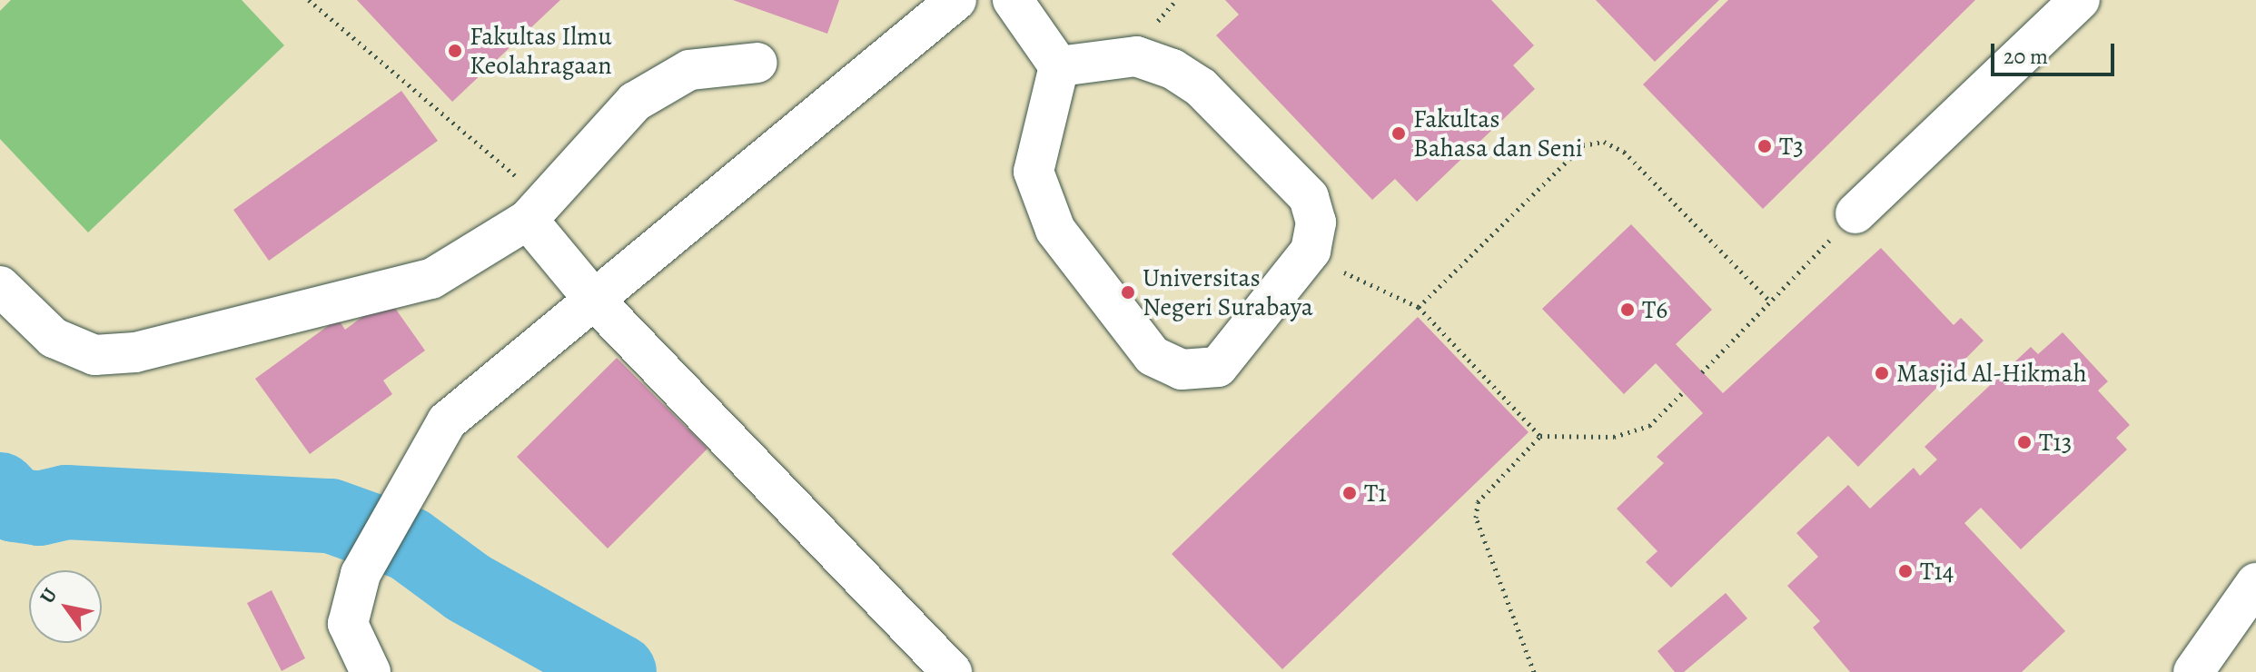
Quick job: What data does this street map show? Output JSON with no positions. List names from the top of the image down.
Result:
{
  "places": [
    "Fakultas Ilmu Keolahragaan",
    "Fakultas Bahasa dan Seni",
    "T3",
    "Universitas Negeri Surabaya",
    "T6",
    "Masjid Al-Hikmah",
    "T13",
    "T1",
    "T14"
  ],
  "scale_bar": "20 m",
  "north": "top left"
}
